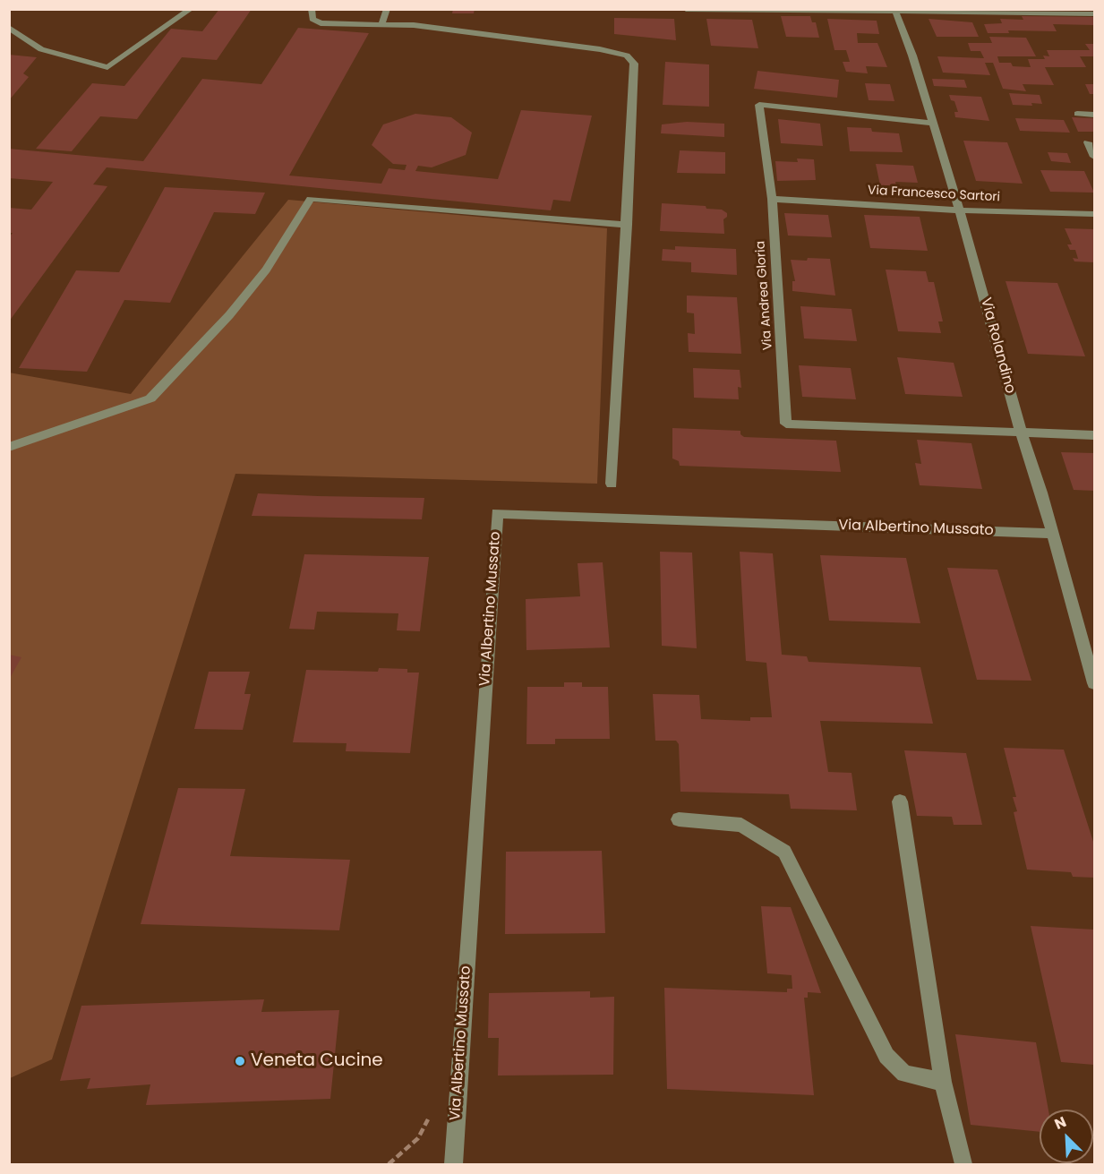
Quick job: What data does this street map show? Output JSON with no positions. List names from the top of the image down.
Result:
{
  "streets": {
    "street": [
      "Via Francesco Sartori",
      "Via Andrea Gloria",
      "Via Rolandino",
      "Via Albertino Mussato"
    ]
  },
  "crossings": [
    ["Via Francesco Sartori", "Via Andrea Gloria"],
    ["Via Francesco Sartori", "Via Rolandino"],
    ["Via Andrea Gloria", "Via Rolandino"],
    ["Via Rolandino", "Via Albertino Mussato"]
  ],
  "places": ["Veneta Cucine"],
  "north": "top left"
}
